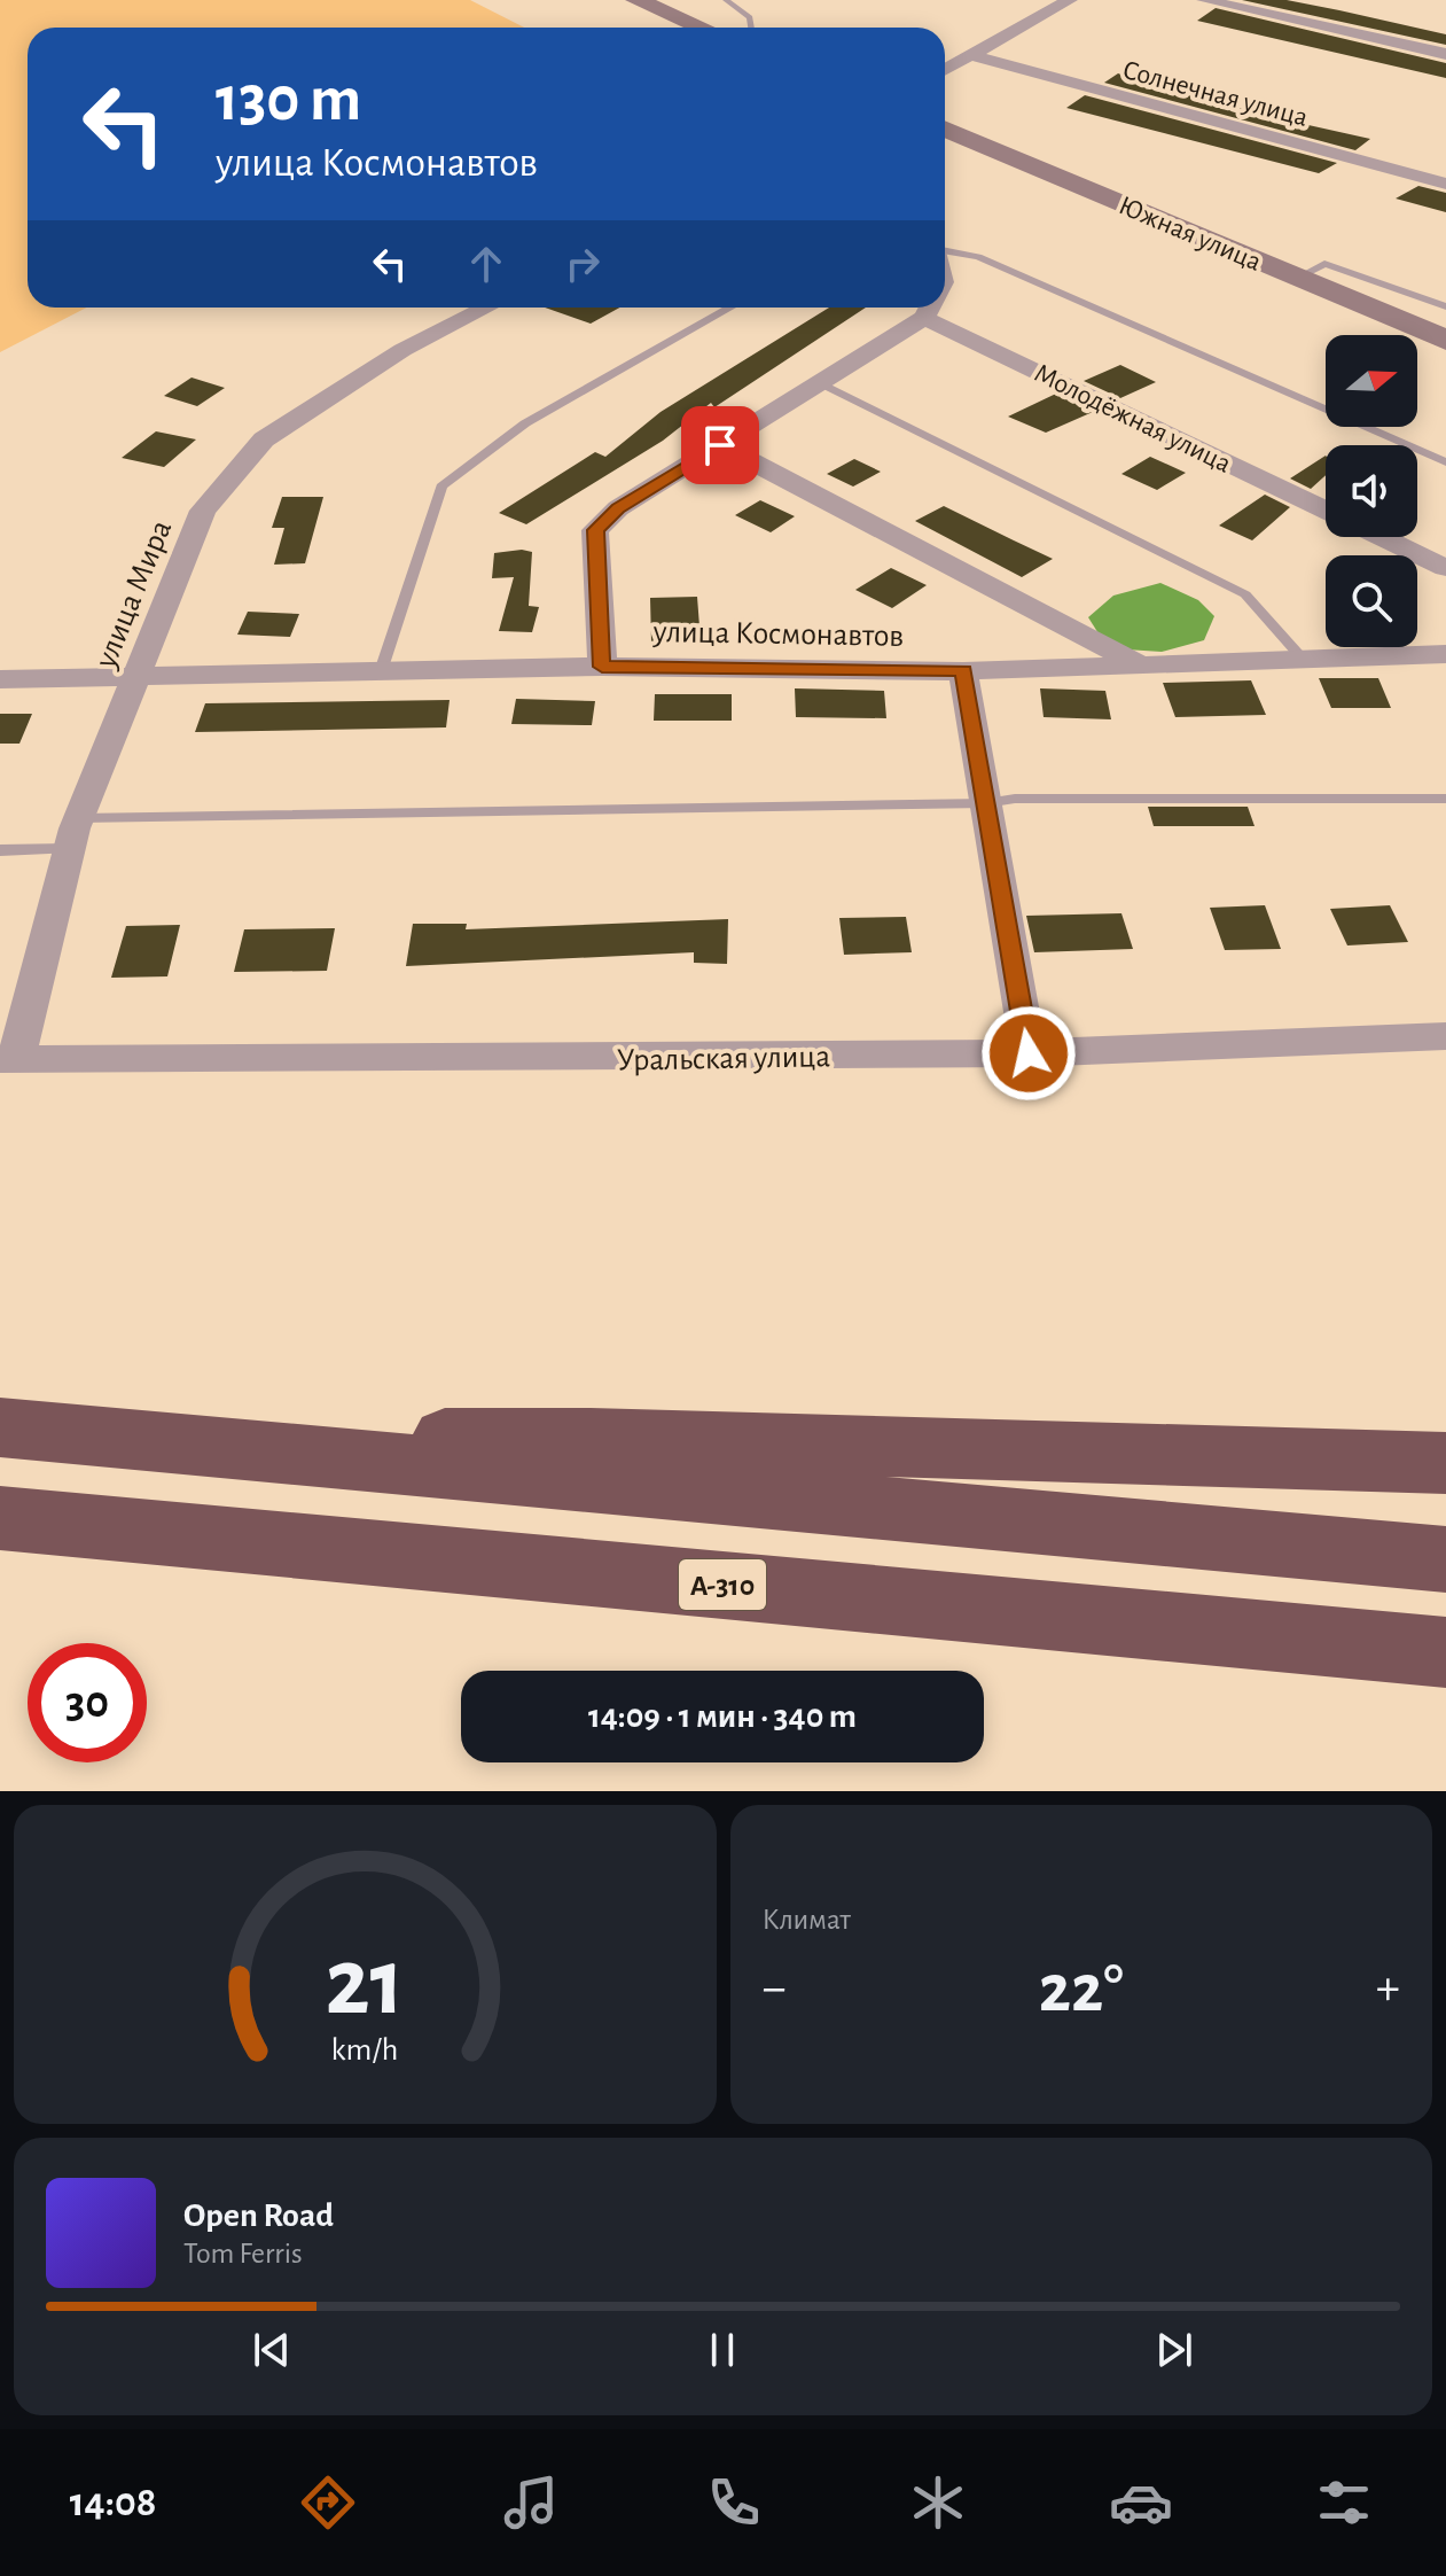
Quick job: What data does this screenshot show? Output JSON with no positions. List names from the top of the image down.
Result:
{
  "streets": {
    "highway": ["А-310"],
    "main road": ["Южная улица"],
    "street": [
      "Солнечная улица",
      "Молодёжная улица",
      "улица Мира",
      "улица Космонавтов",
      "Уральская улица"
    ]
  },
  "crossings": [
    ["улица Мира", "улица Космонавтов"],
    ["улица Мира", "Уральская улица"]
  ],
  "north": "right",
  "page": {
    "turn": ["130 m", "улица Космонавтов"],
    "limit": "30",
    "trip": "14:09 · 1 мин · 340 m",
    "tile": "Климат",
    "heat": ["−", "22°", "+"],
    "song": ["Open Road", "Tom Ferris"],
    "tabs": "14:08",
    "gauge": ["21", "km/h"]
  }
}
